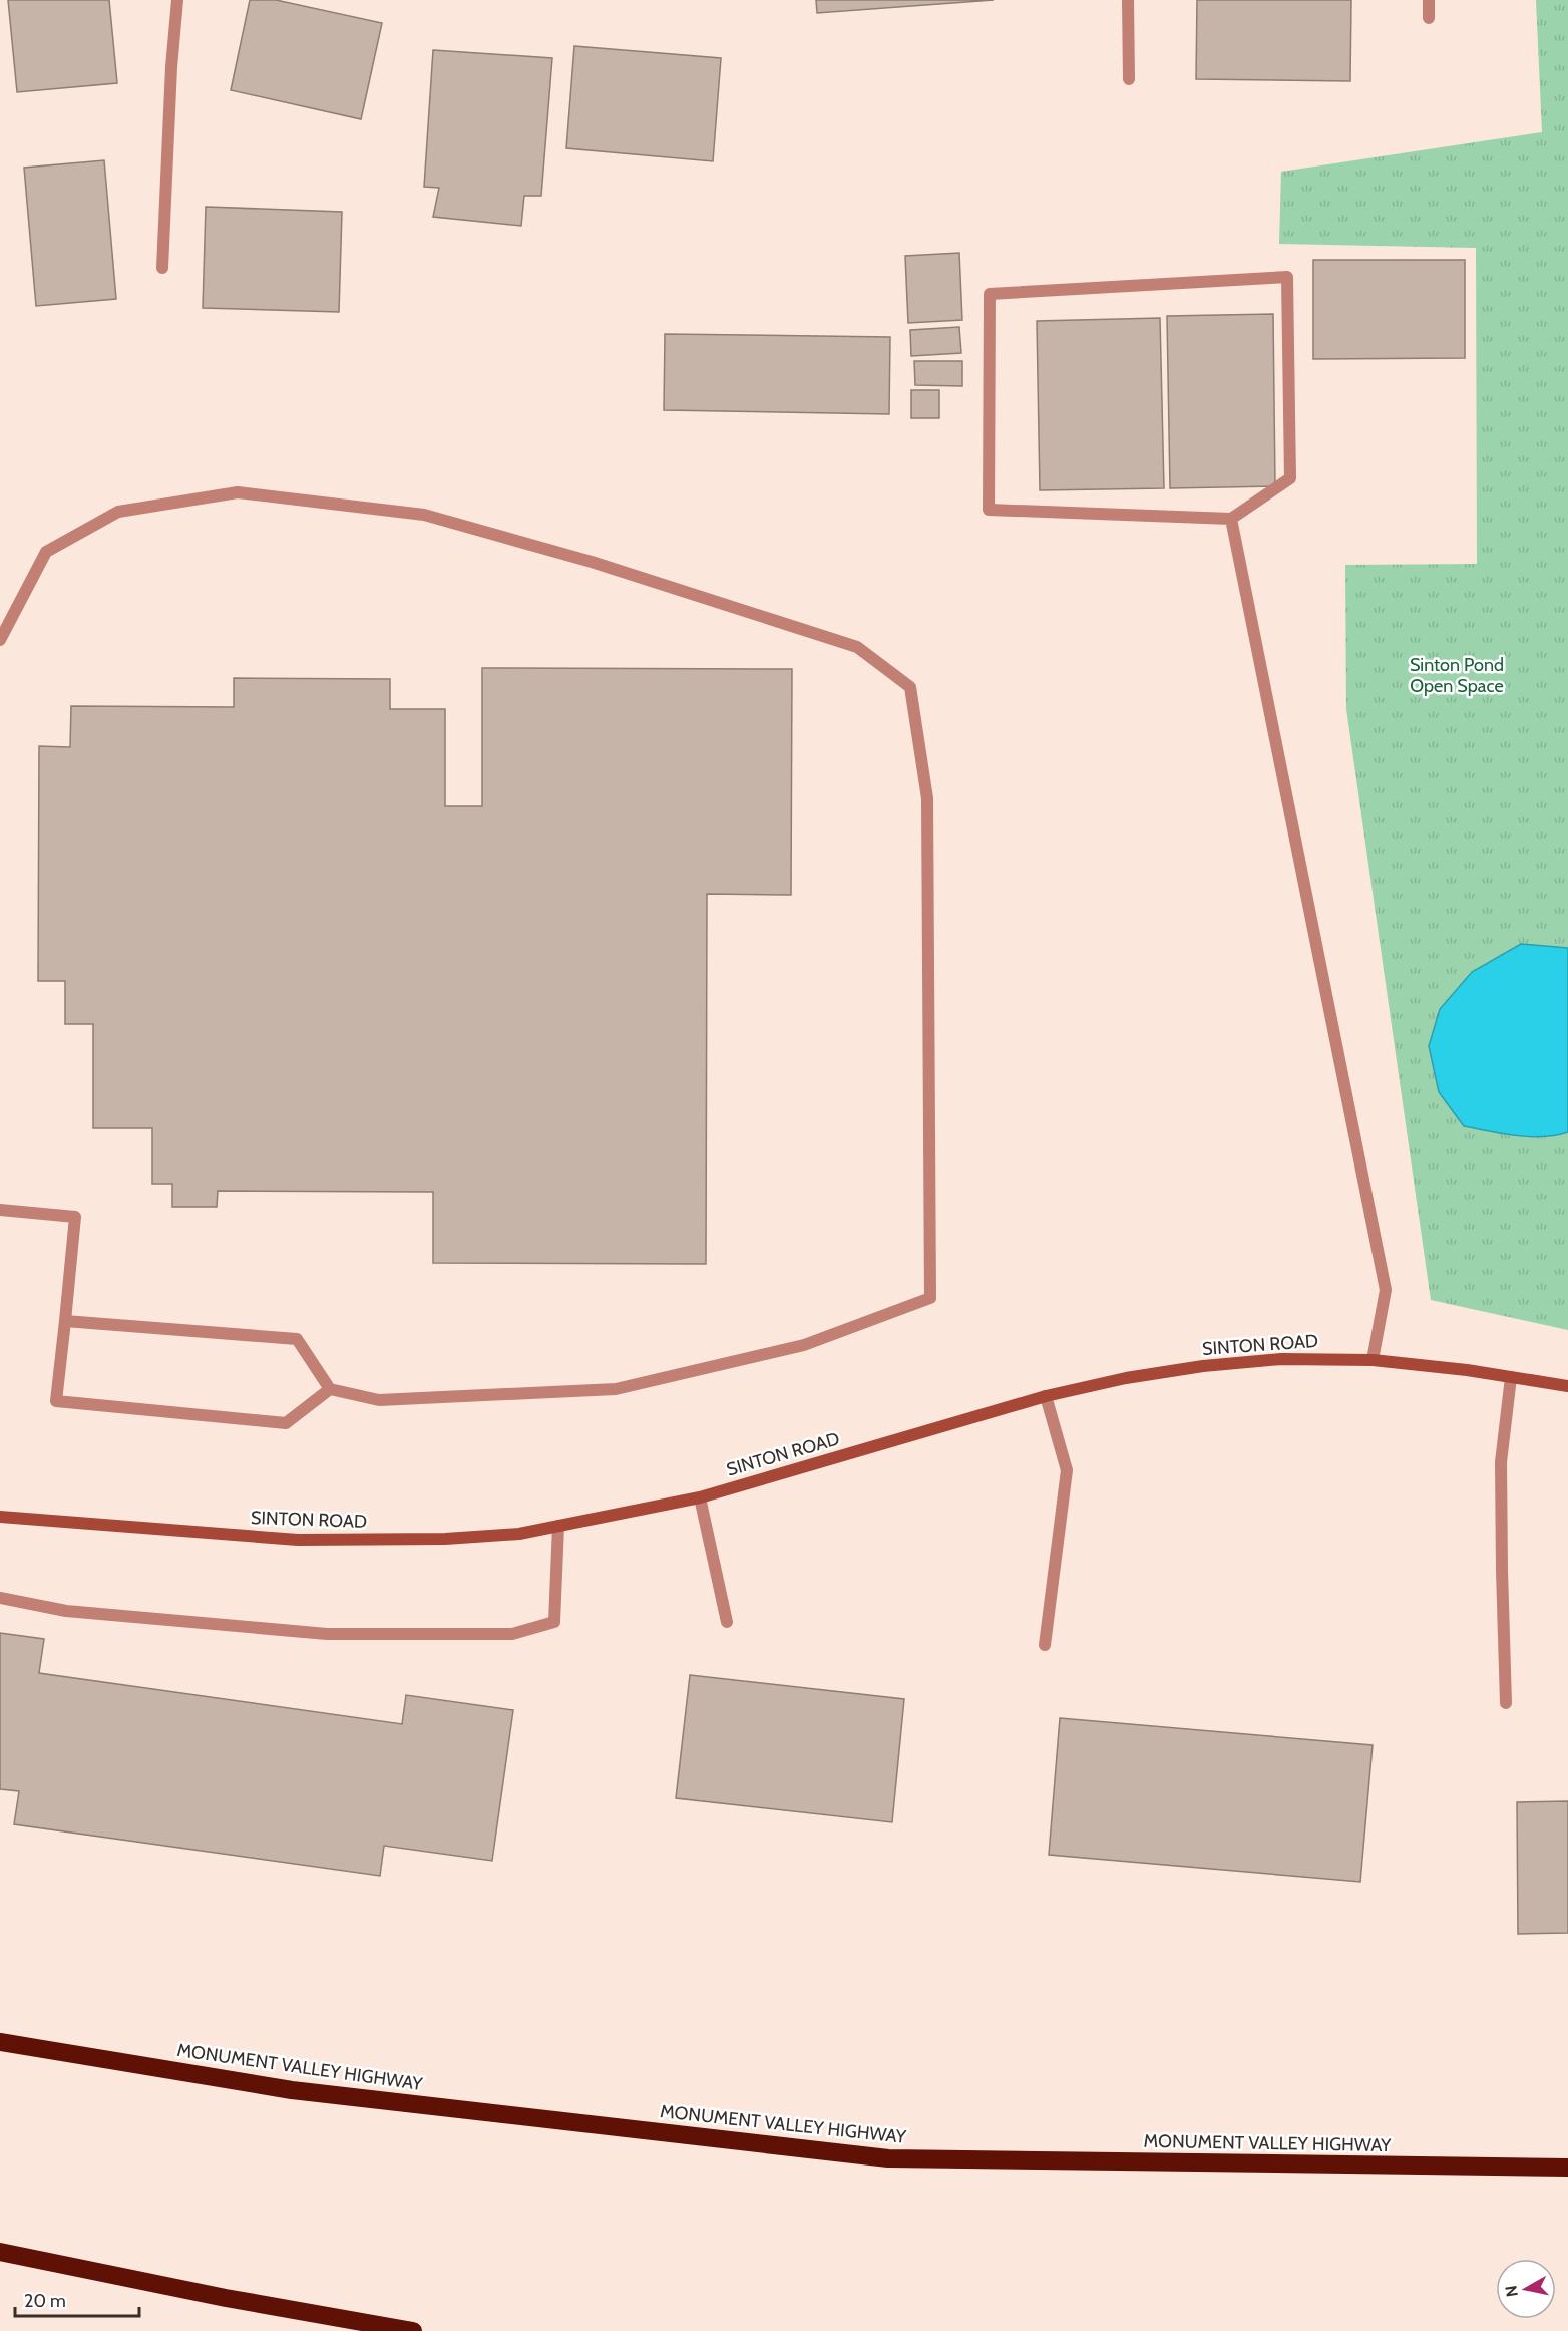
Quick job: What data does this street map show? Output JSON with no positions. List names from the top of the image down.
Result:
{
  "streets": {
    "highway": ["MONUMENT VALLEY HIGHWAY"],
    "street": ["SINTON ROAD"]
  },
  "parks": ["Sinton Pond Open Space"],
  "scale_bar": "20 m",
  "north": "left"
}
